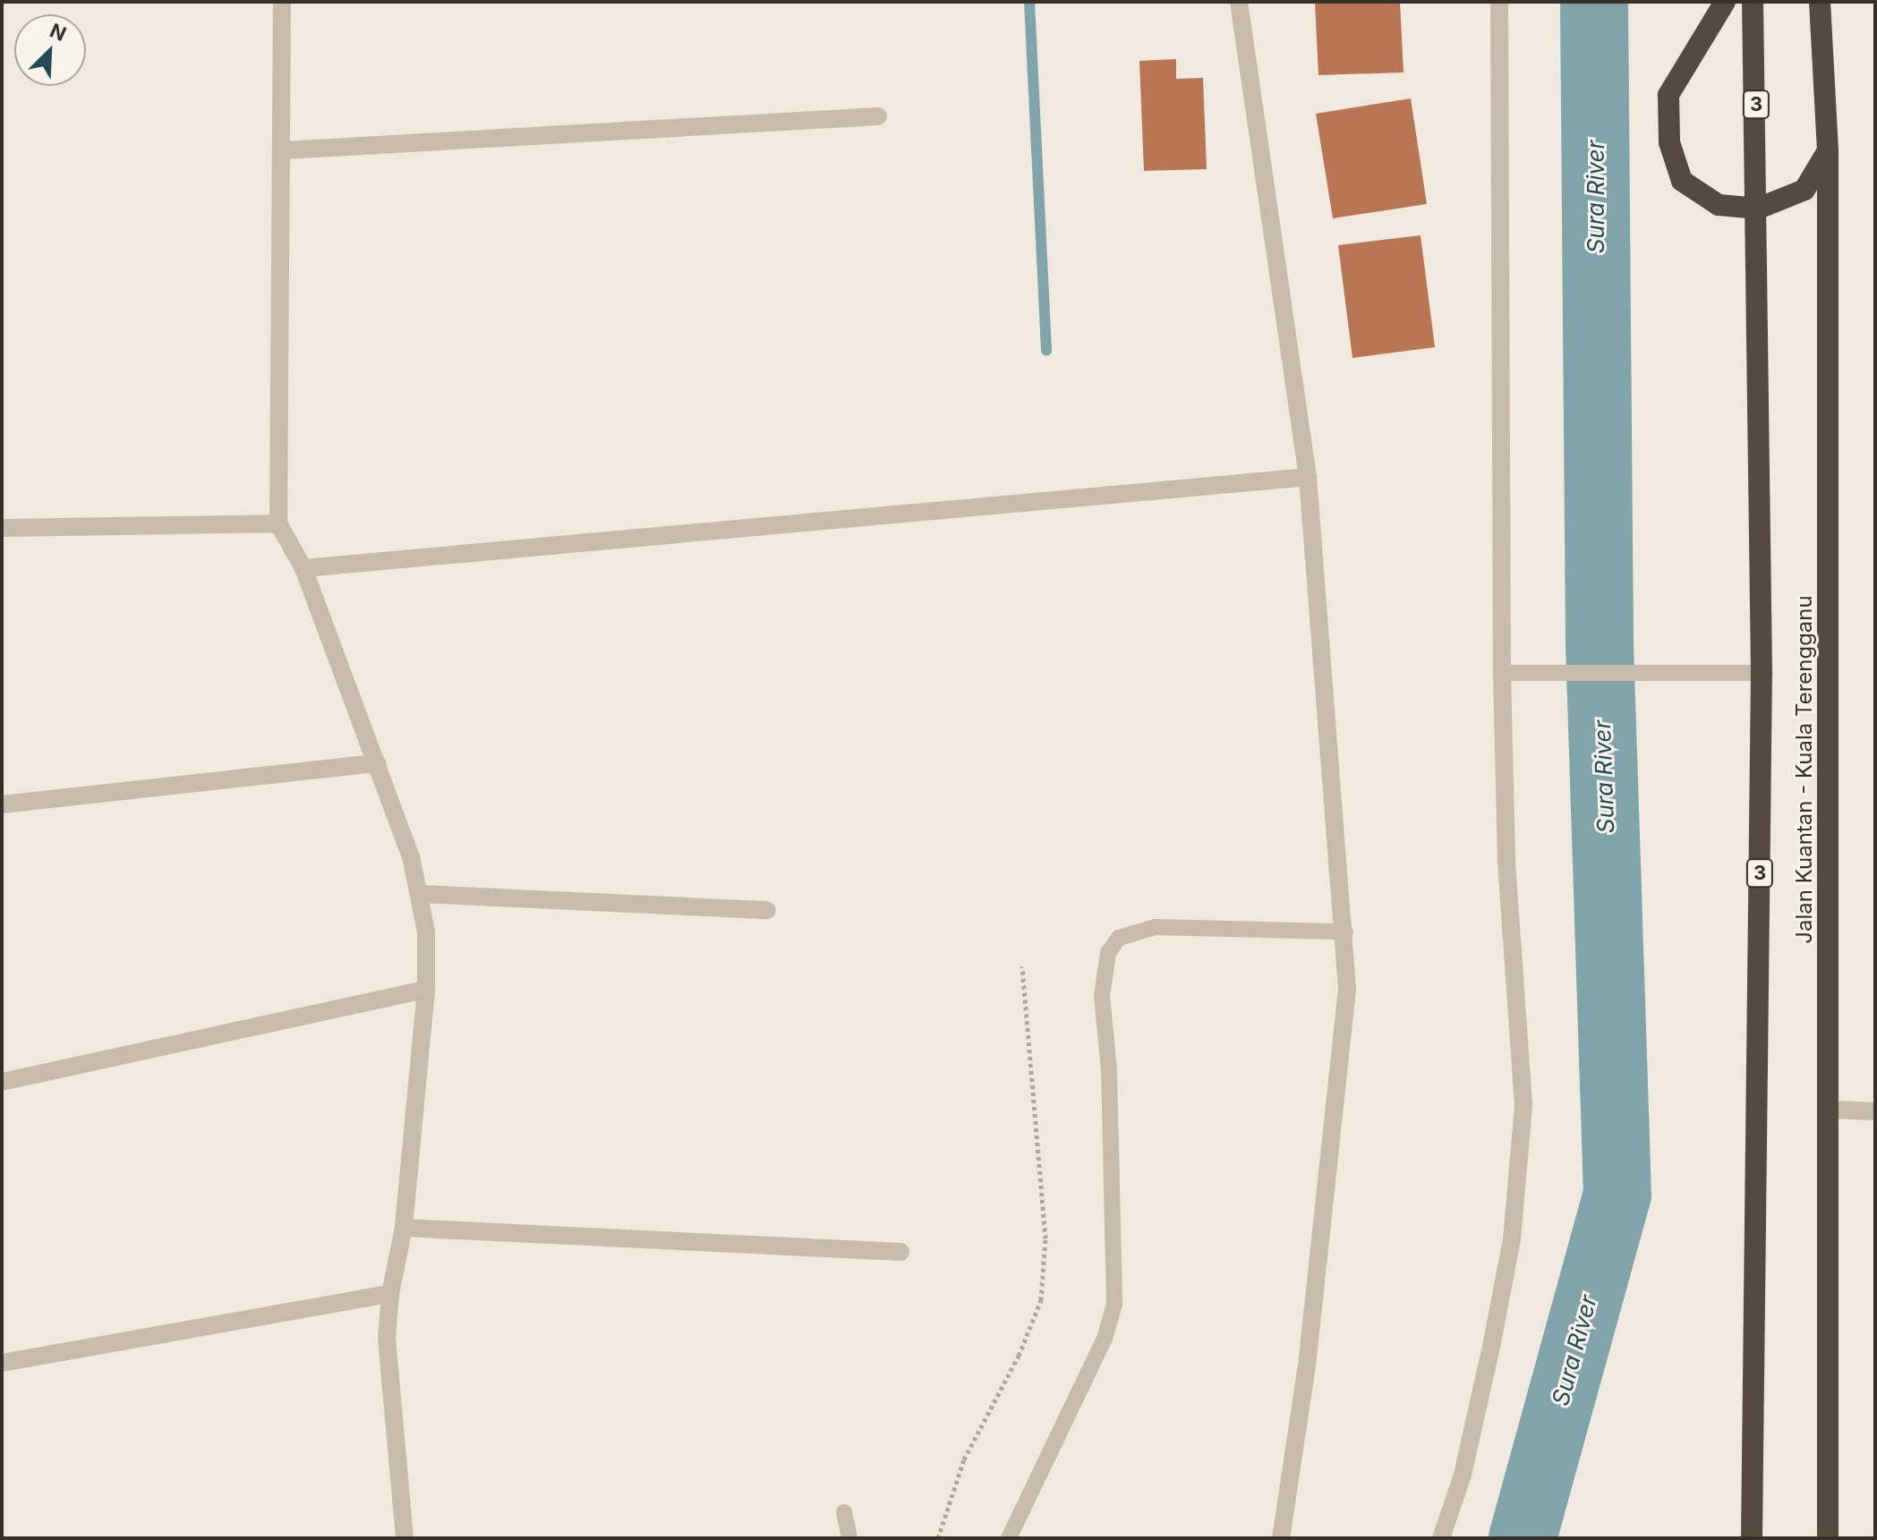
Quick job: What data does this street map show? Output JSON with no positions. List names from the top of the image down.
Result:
{
  "streets": {
    "highway": ["3", "Jalan Kuantan - Kuala Terengganu"]
  },
  "water": ["Sura River"],
  "north": "top right"
}
